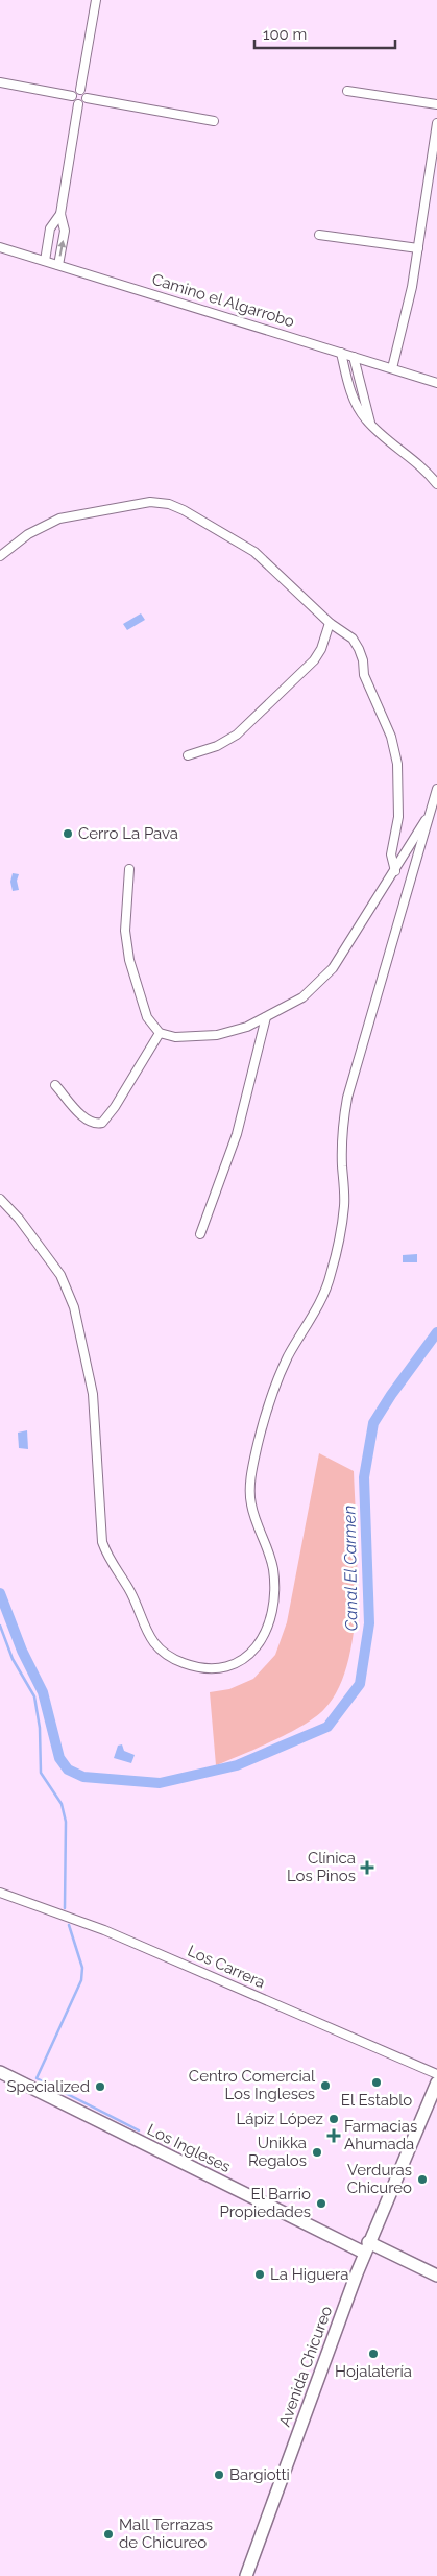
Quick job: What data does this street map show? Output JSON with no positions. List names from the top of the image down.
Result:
{
  "streets": {
    "main road": ["Los Ingleses", "Avenida Chicureo"],
    "street": ["Camino el Algarrobo", "Los Carrera"]
  },
  "crossings": [
    ["Los Ingleses", "Avenida Chicureo"]
  ],
  "water": ["Canal El Carmen"],
  "places": {
    "other": [
      "Cerro La Pava",
      "El Establo",
      "Centro Comercial Los Ingleses",
      "Specialized",
      "Lápiz López",
      "Unikka Regalos",
      "Verduras Chicureo",
      "El Barrio Propiedades",
      "La Higuera",
      "Hojalatería",
      "Bargiotti",
      "Mall Terrazas de Chicureo"
    ],
    "health": ["Clínica Los Pinos", "Farmacias Ahumada"]
  },
  "scale_bar": "100 m"
}
